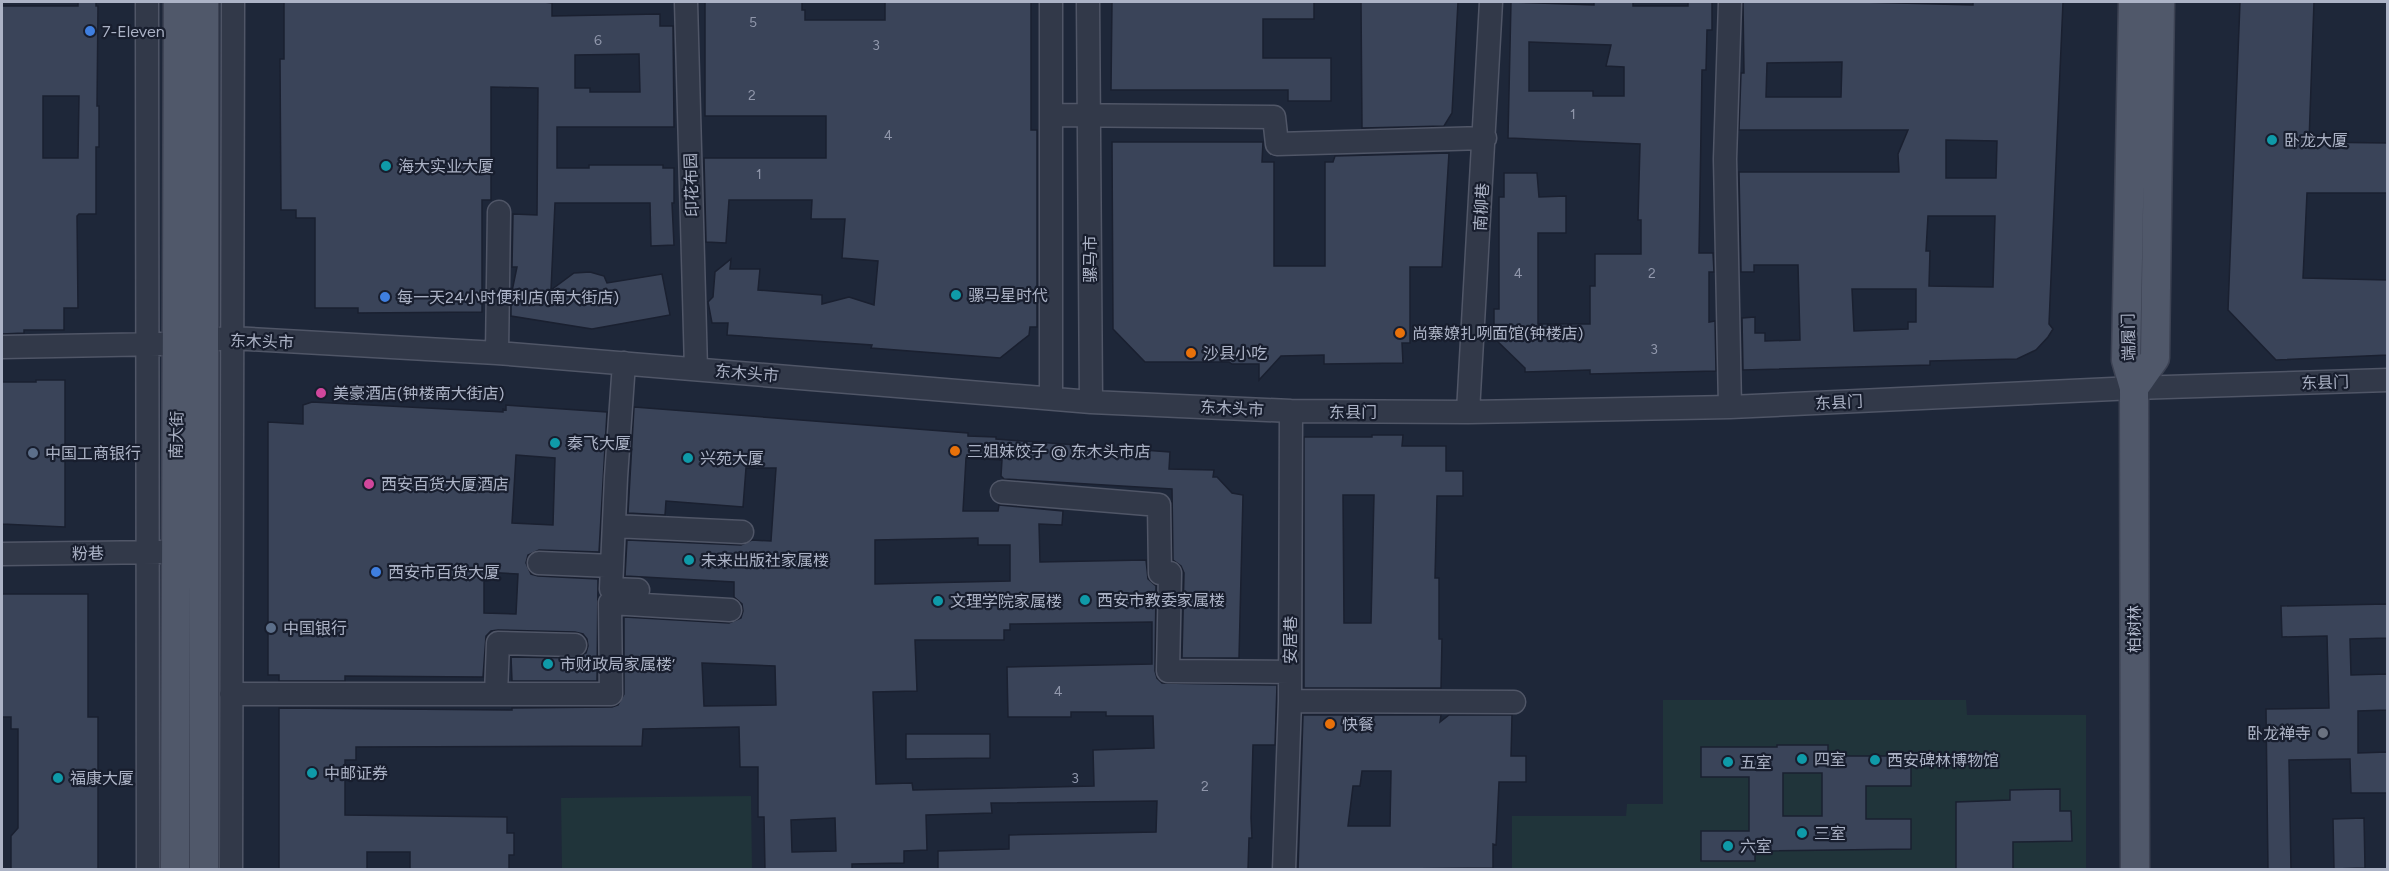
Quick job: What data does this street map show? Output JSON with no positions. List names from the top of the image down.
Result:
{
  "streets": {
    "main road": ["端履门", "南大街", "柏树林"],
    "street": [
      "印花布园",
      "南柳巷",
      "骡马市",
      "东木头市",
      "东县门",
      "粉巷",
      "安居巷"
    ]
  },
  "crossings": [
    ["印花布园", "东木头市"],
    ["南柳巷", "东县门"],
    ["骡马市", "东木头市"],
    ["端履门", "东县门"],
    ["端履门", "柏树林"],
    ["东木头市", "东县门"],
    ["东木头市", "南大街"],
    ["东木头市", "安居巷"],
    ["东县门", "柏树林"],
    ["东县门", "安居巷"],
    ["南大街", "粉巷"]
  ],
  "places": [
    "7-Eleven",
    "卧龙大厦",
    "海大实业大厦",
    "骡马星时代",
    "每一天24小时便利店(南大街店)",
    "尚寨嫽扎咧面馆(钟楼店)",
    "沙县小吃",
    "美豪酒店(钟楼南大街店)",
    "秦飞大厦",
    "三姐妹饺子 @ 东木头市店",
    "中国工商银行",
    "兴苑大厦",
    "西安百货大厦酒店",
    "未来出版社家属楼",
    "西安市百货大厦",
    "西安市教委家属楼",
    "文理学院家属楼",
    "中国银行",
    "市财政局家属楼‘",
    "快餐",
    "卧龙禅寺",
    "四室",
    "西安碑林博物馆",
    "五室",
    "中邮证券",
    "福康大厦",
    "三室",
    "六室"
  ],
  "house_numbers": [
    "5",
    "6",
    "3",
    "2",
    "1",
    "4",
    "1",
    "4",
    "2",
    "3",
    "4",
    "3",
    "2"
  ]
}
